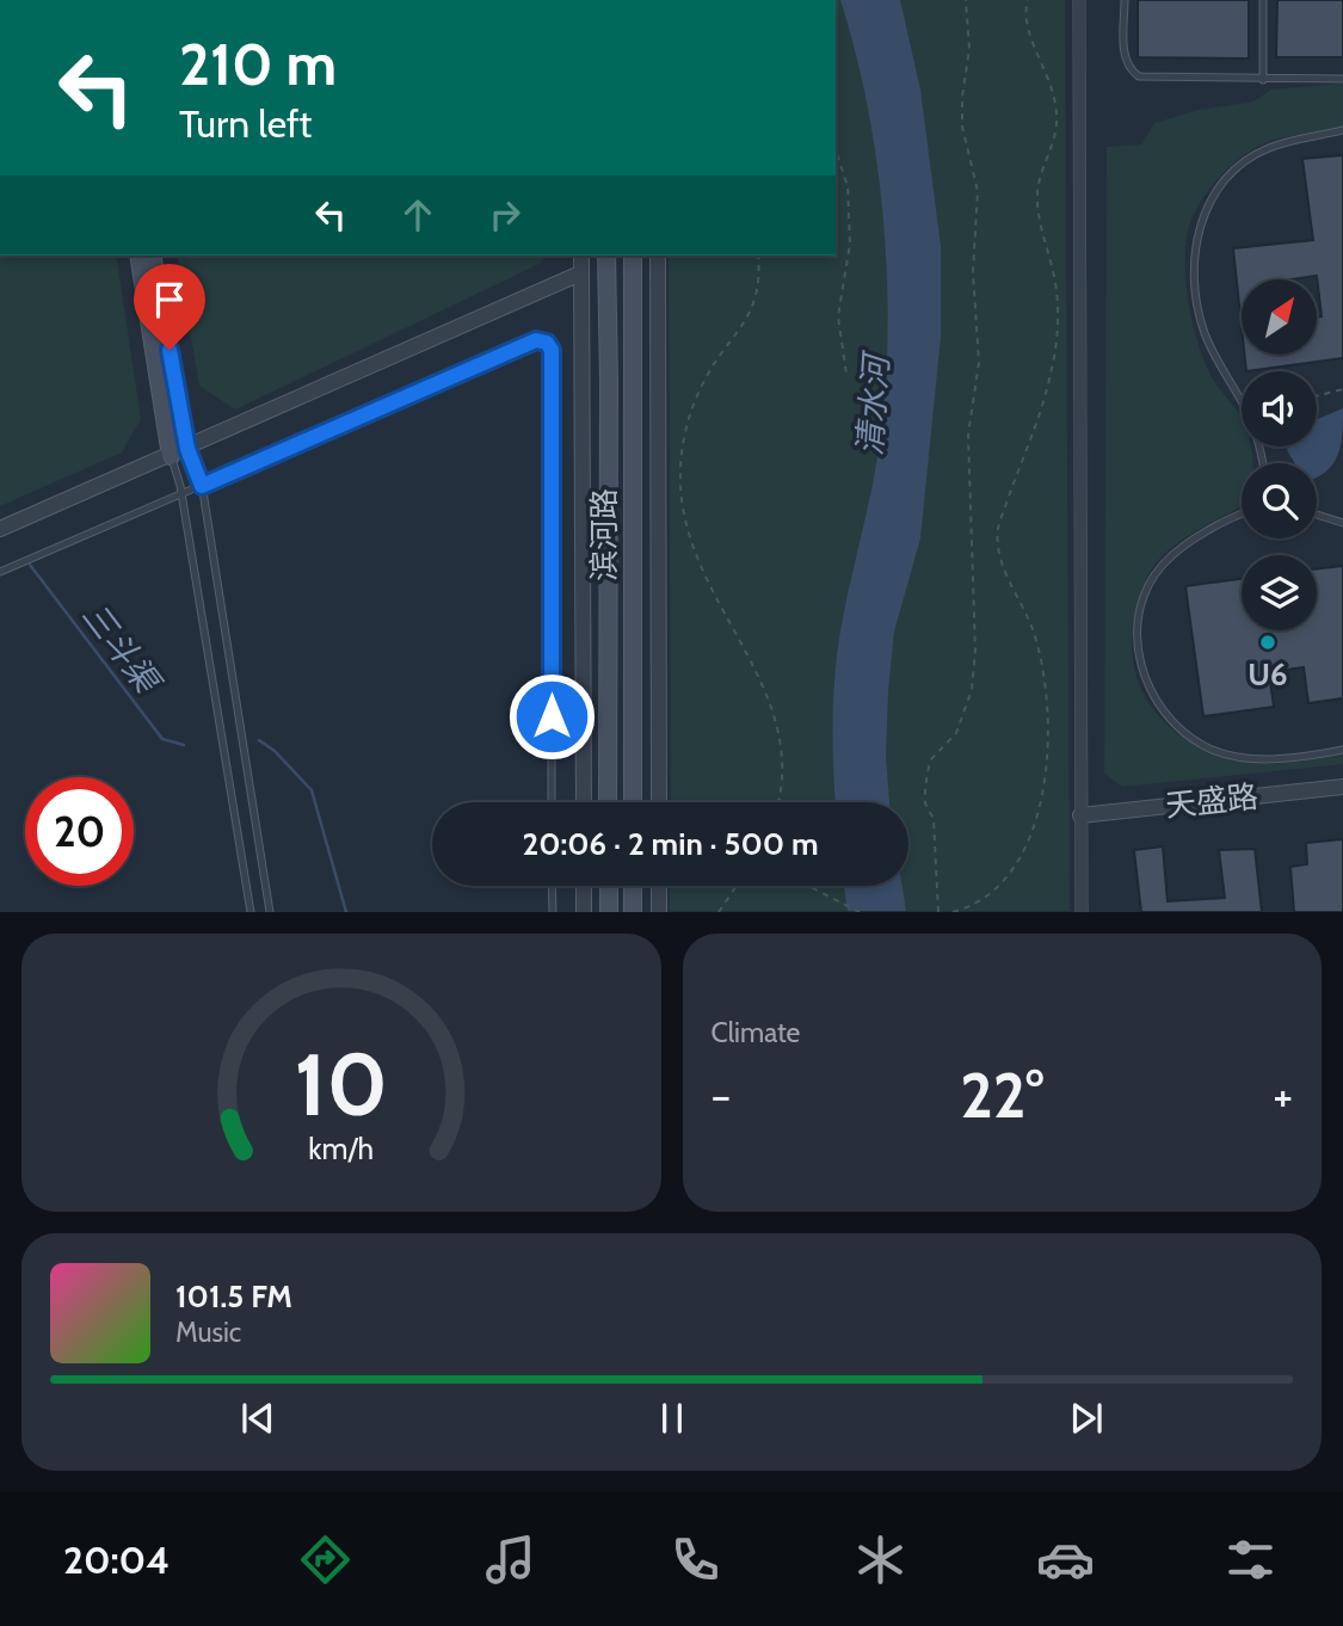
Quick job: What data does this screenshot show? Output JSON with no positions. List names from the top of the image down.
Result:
{
  "streets": {
    "main road": ["滨河路"],
    "street": ["天盛路"]
  },
  "water": ["清水河", "三斗渠"],
  "places": ["U6"],
  "north": "top right",
  "page": {
    "turn": ["210 m", "Turn left"],
    "limit": "20",
    "trip": "20:06 · 2 min · 500 m",
    "tile": "Climate",
    "heat": ["−", "22°", "+"],
    "song": ["101.5 FM", "Music"],
    "tabs": "20:04",
    "gauge": ["10", "km/h"]
  }
}
